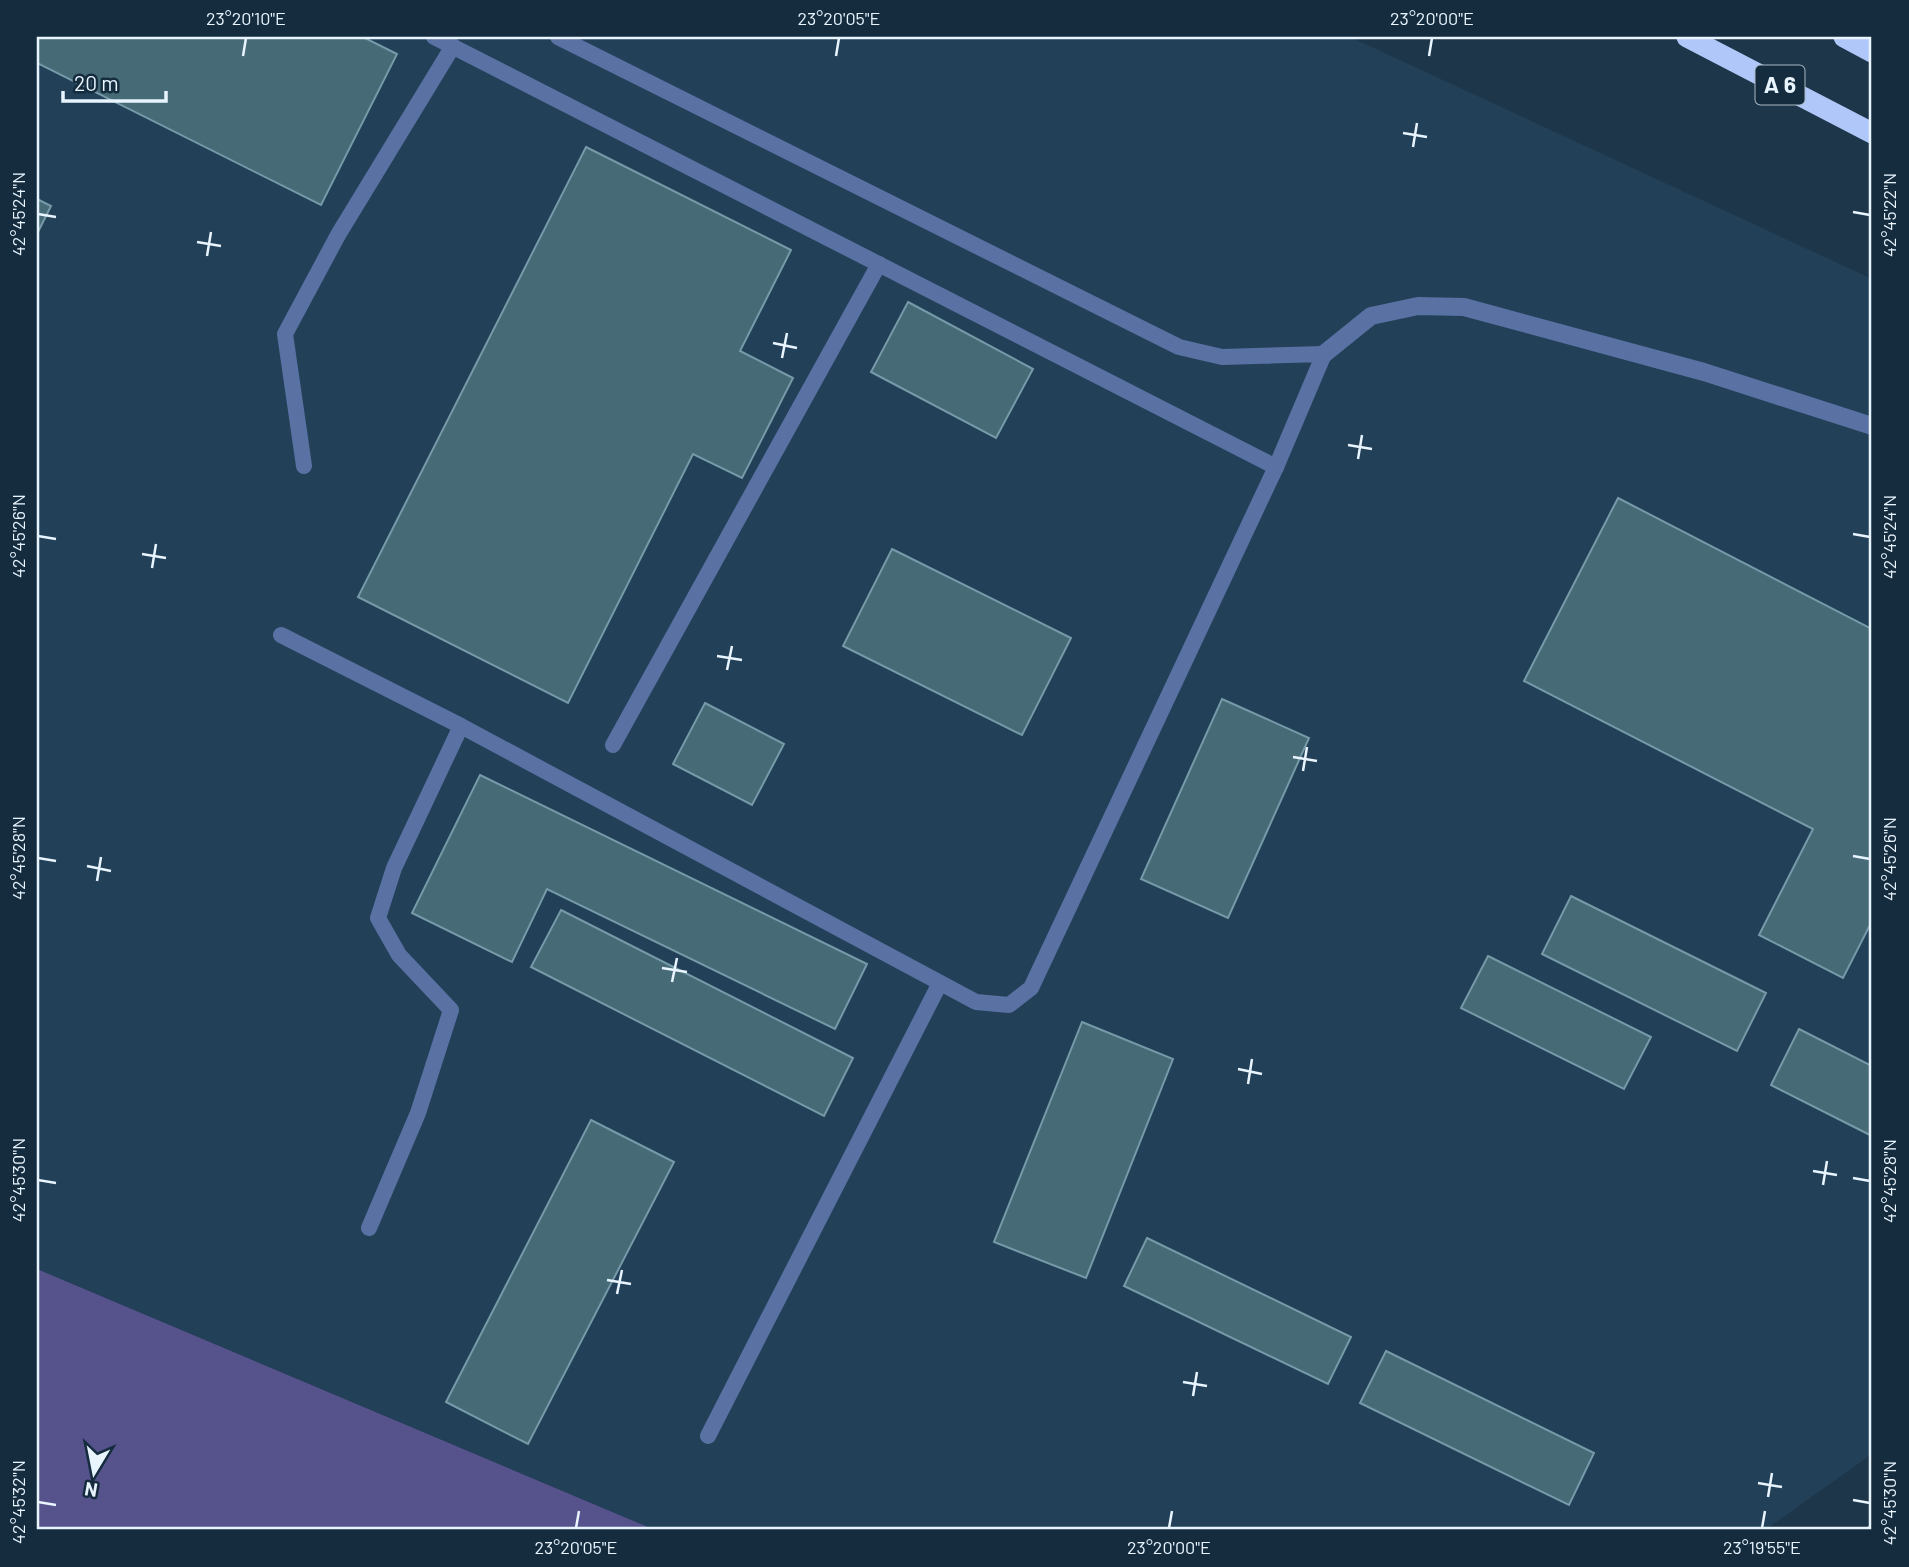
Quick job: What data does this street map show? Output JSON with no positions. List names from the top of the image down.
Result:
{
  "streets": {
    "highway": ["A 6"]
  },
  "scale_bar": "20 m",
  "north": "bottom",
  "coordinates": [
    "23°20'10\"E",
    "23°20'05\"E",
    "23°20'00\"E",
    "42°45'24\"N",
    "42°45'22\"N",
    "42°45'26\"N",
    "42°45'28\"N",
    "42°45'30\"N",
    "42°45'32\"N",
    "23°19'55\"E"
  ]
}
